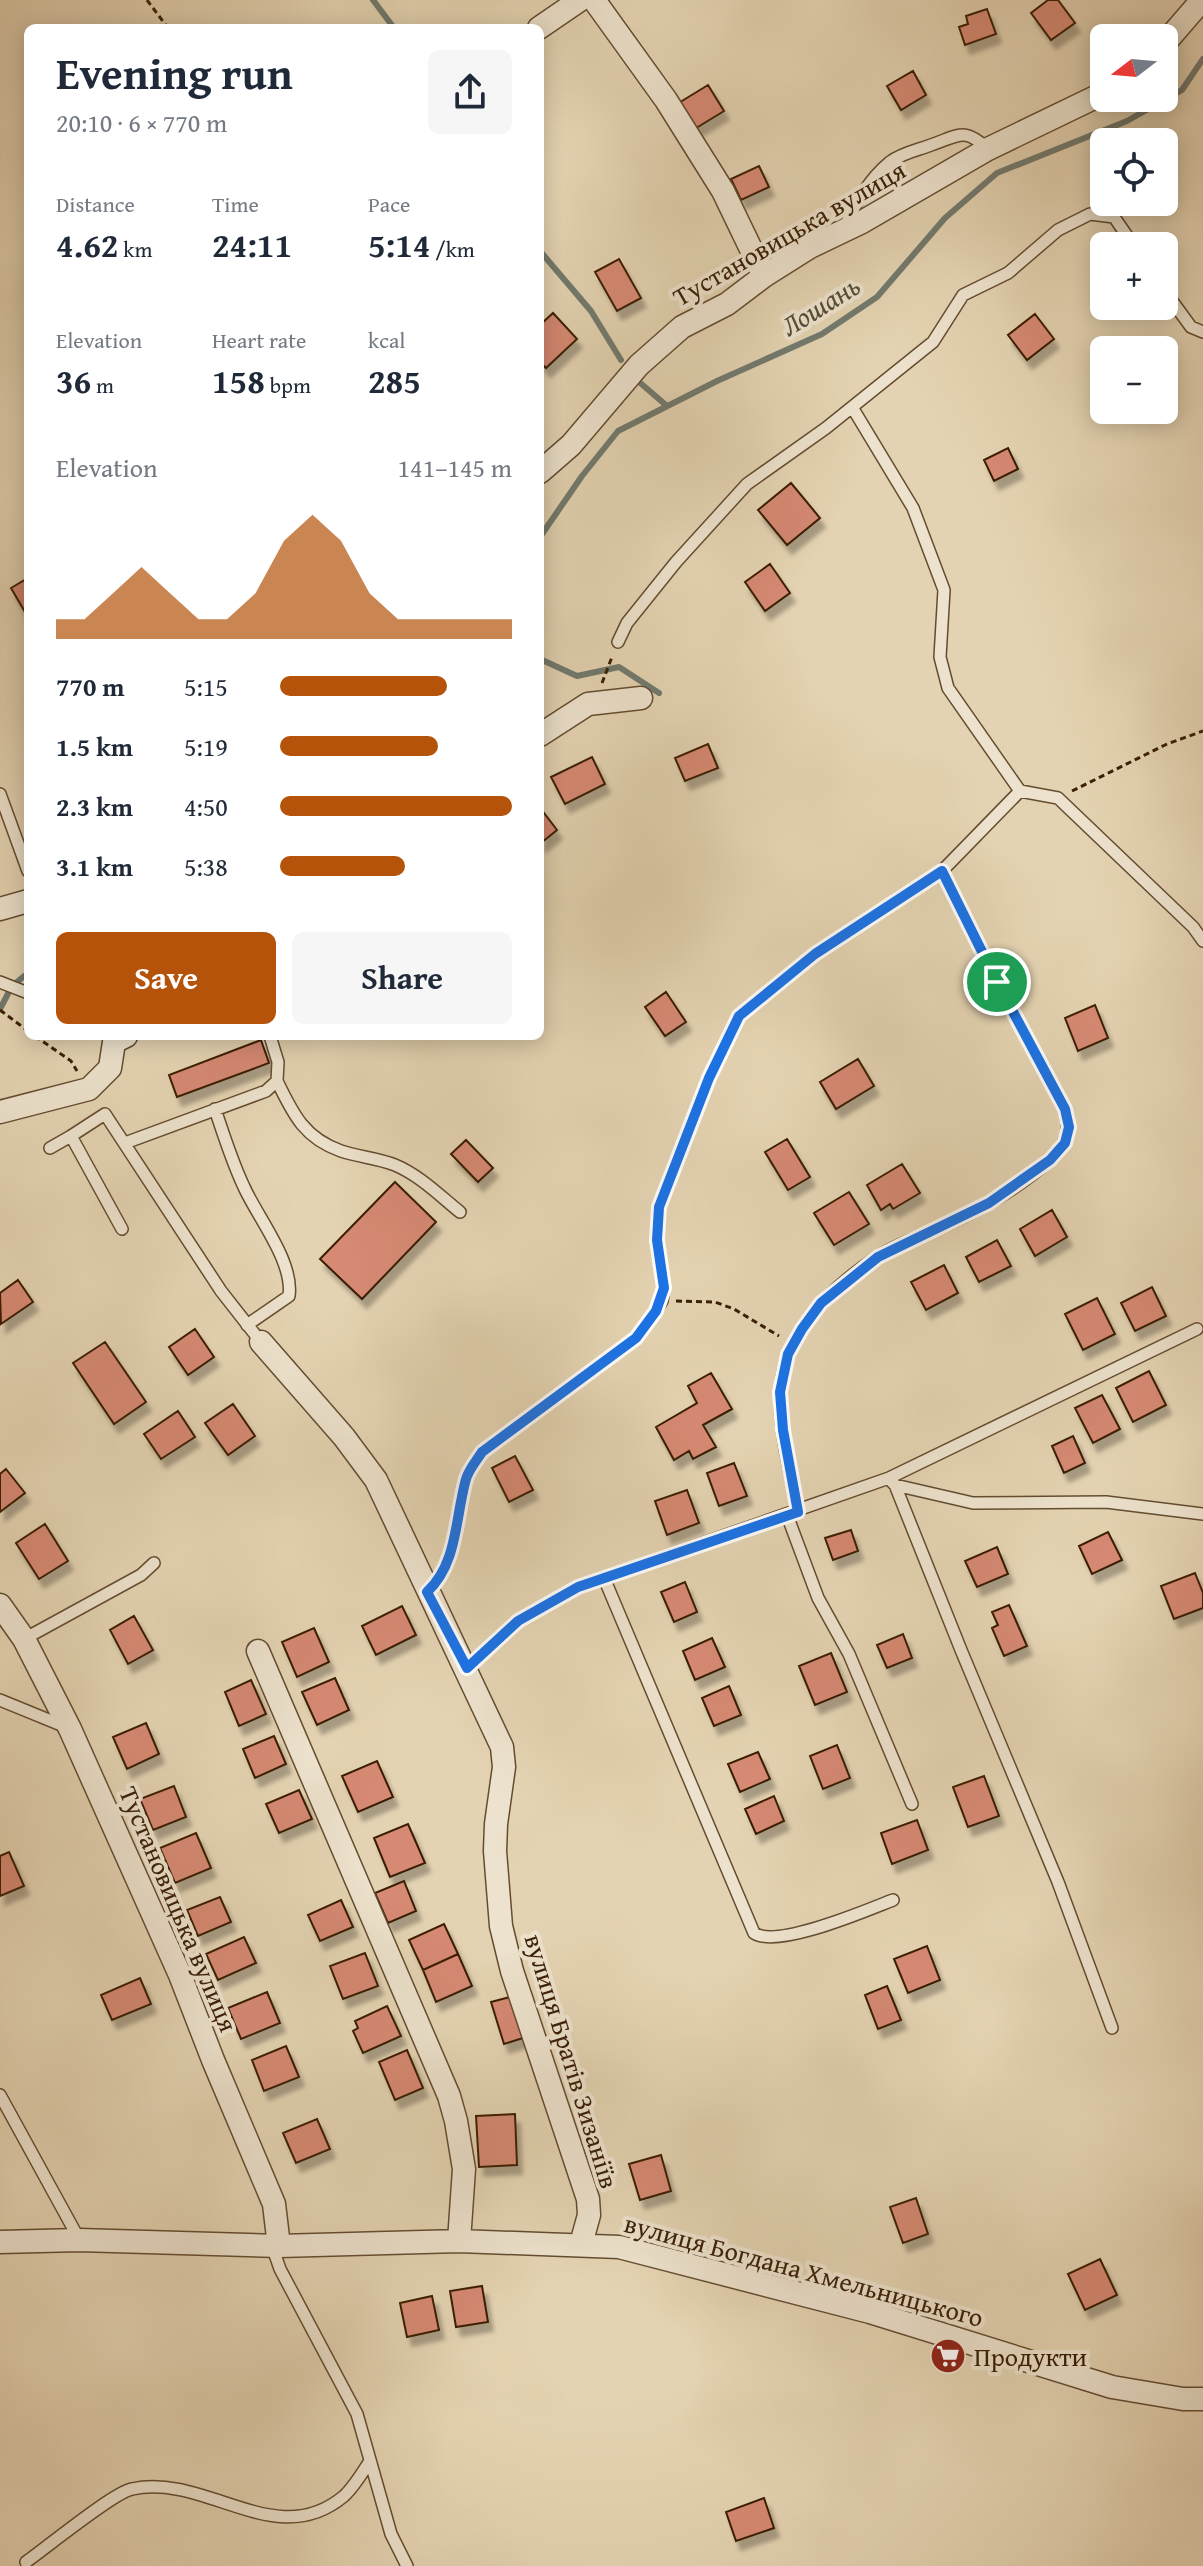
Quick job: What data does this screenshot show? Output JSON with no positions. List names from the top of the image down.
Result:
{
  "streets": {
    "street": ["Тустановицька вулиця", "вулиця Братів Зизаніїв", "вулиця Богдана Хмельницького"]
  },
  "crossings": [
    ["Тустановицька вулиця", "вулиця Богдана Хмельницького"],
    ["вулиця Братів Зизаніїв", "вулиця Богдана Хмельницького"]
  ],
  "water": ["Лошань"],
  "places": {
    "supermarket": ["Продукти"]
  },
  "north": "left",
  "page": {
    "map_buttons": ["+", "−"],
    "heading": ["Evening run", "20:10 · 6 × 770 m"],
    "stats": [
      ["Distance", "4.62 km"],
      ["Time", "24:11"],
      ["Pace", "5:14 /km"],
      ["Elevation", "36 m"],
      ["Heart rate", "158 bpm"],
      ["kcal", "285"]
    ],
    "chart": ["Elevation", "141–145 m"],
    "list": [
      {
        "name": "770 m",
        "note": "5:15"
      },
      {
        "name": "1.5 km",
        "note": "5:19"
      },
      {
        "name": "2.3 km",
        "note": "4:50"
      },
      {
        "name": "3.1 km",
        "note": "5:38"
      }
    ],
    "buttons": ["Save", "Share"]
  }
}
